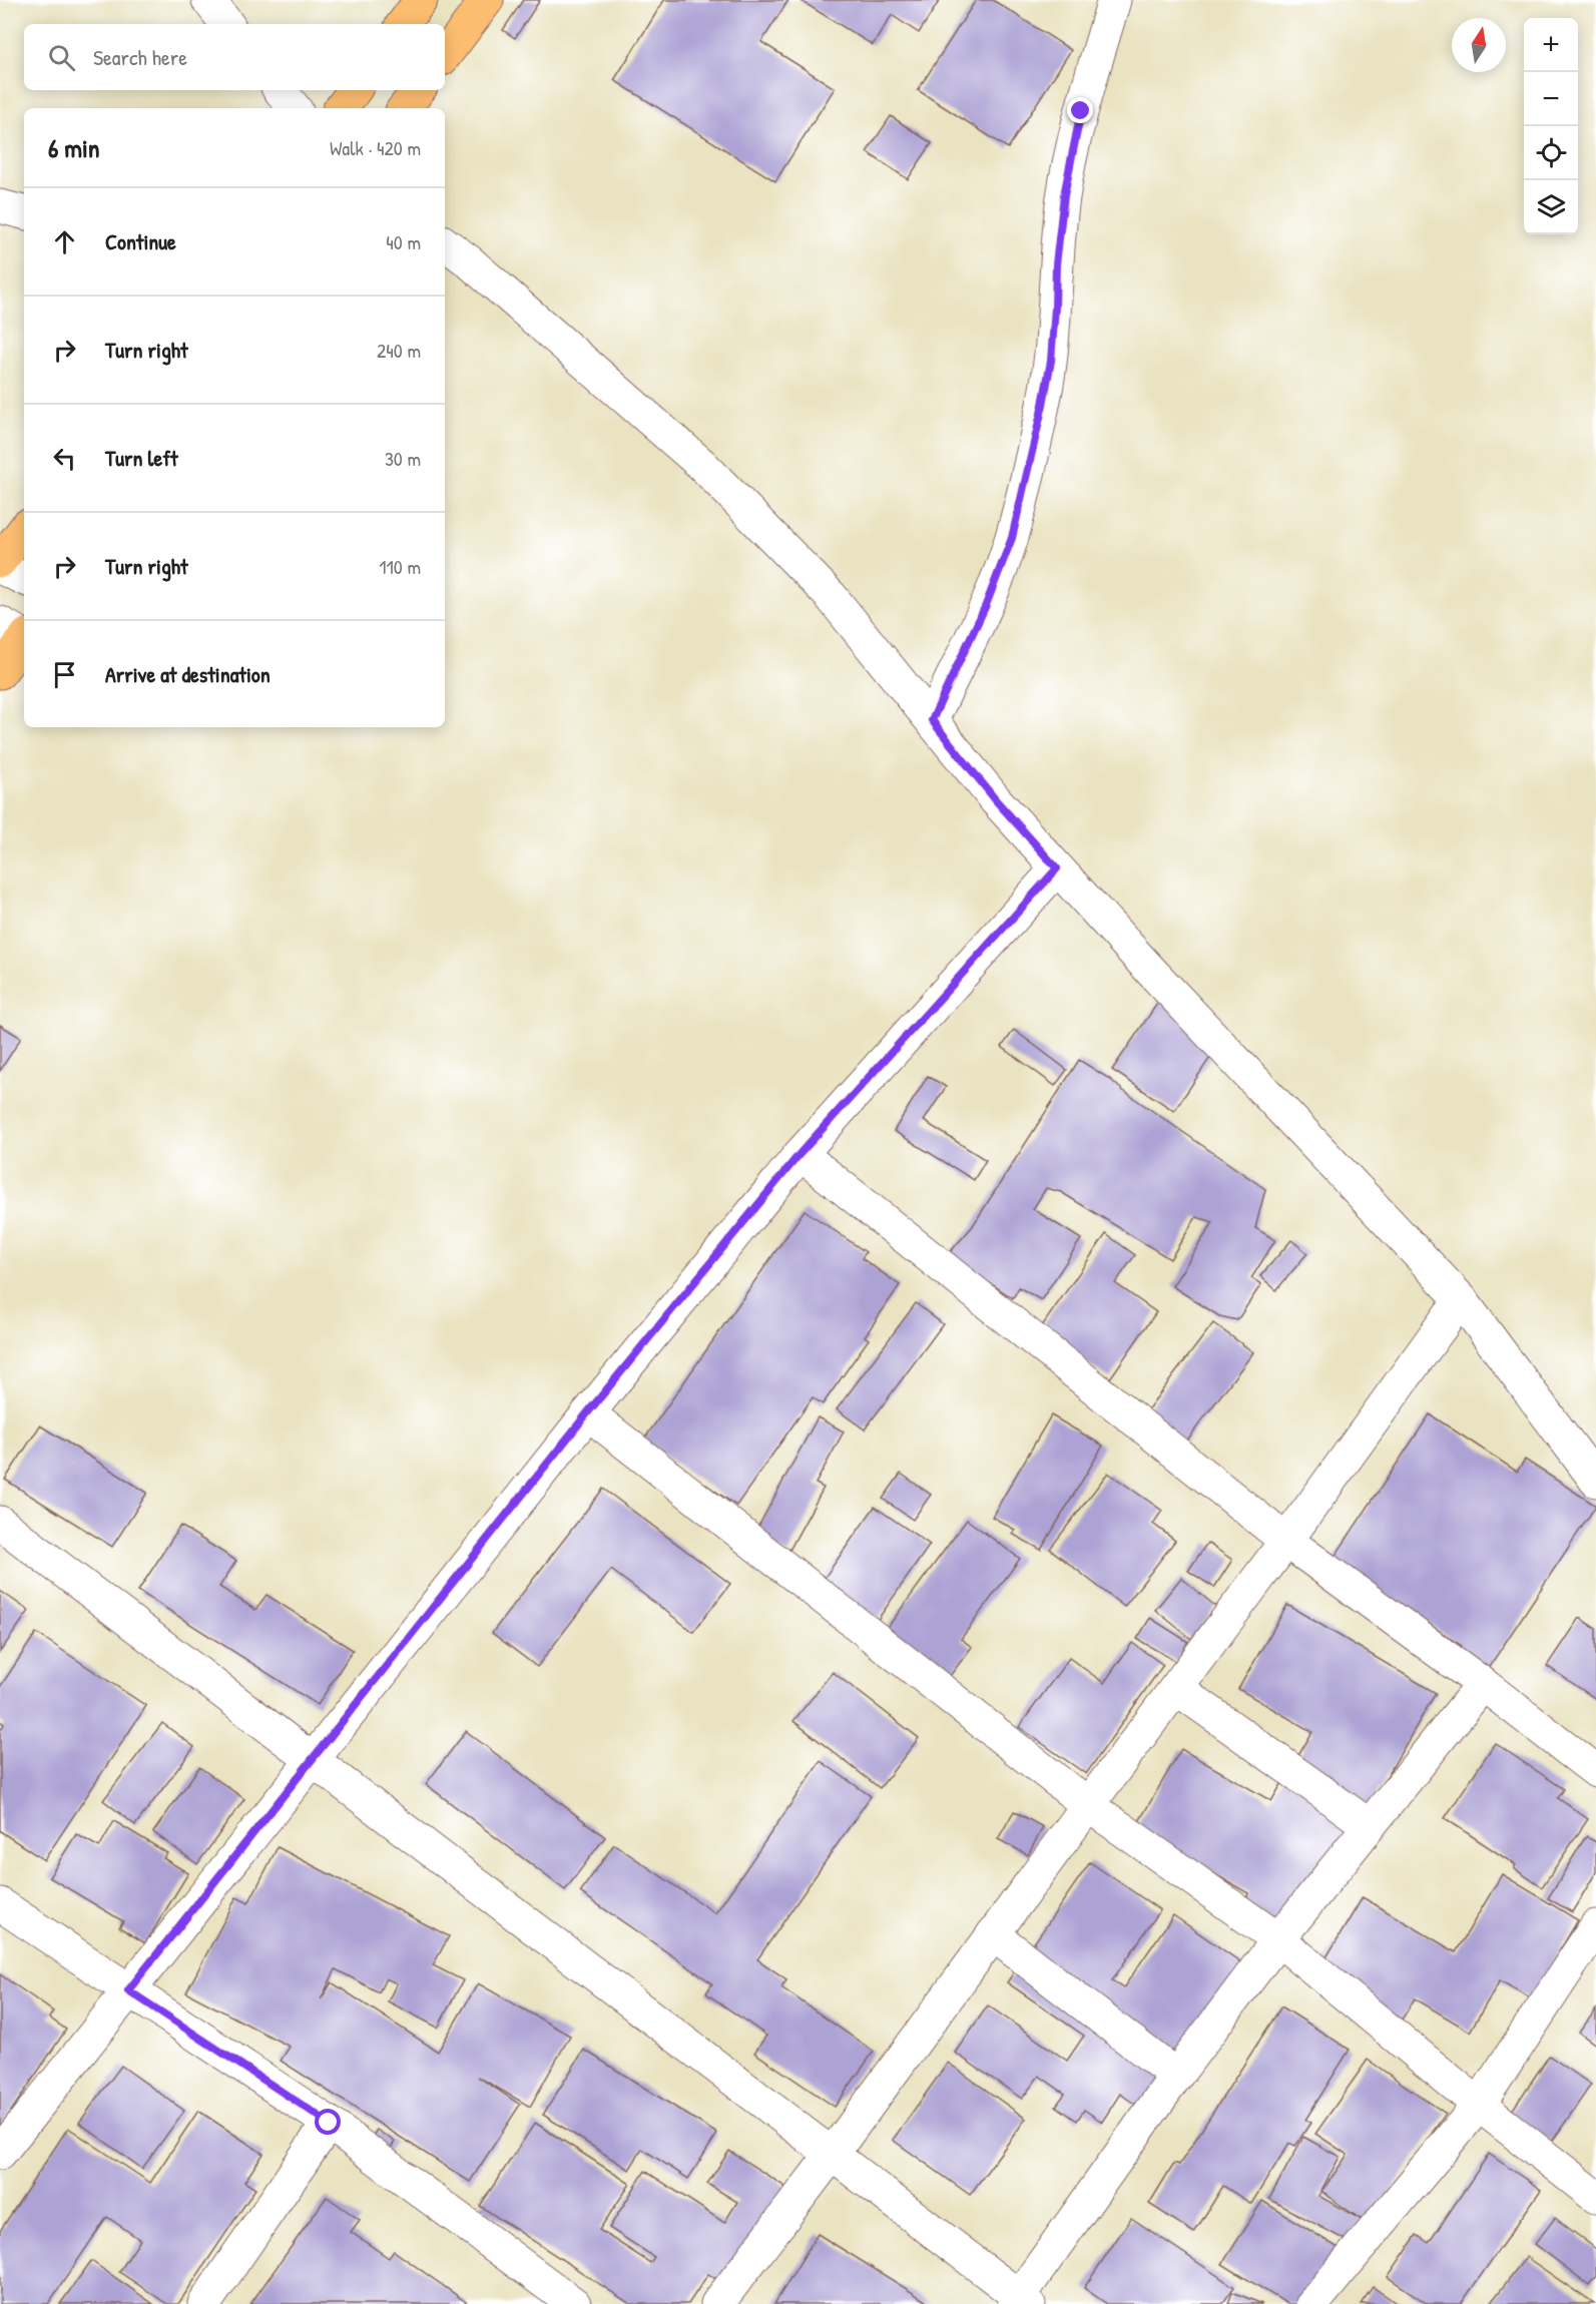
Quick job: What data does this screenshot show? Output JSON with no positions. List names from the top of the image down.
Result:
{
  "north": "top",
  "page": {
    "map_buttons": ["+", "−"],
    "search": "Search here",
    "heading": ["6 min", "Walk · 420 m"],
    "list": [
      ["Continue", "40 m"],
      ["Turn right", "240 m"],
      ["Turn left", "30 m"],
      ["Turn right", "110 m"],
      "Arrive at destination"
    ]
  }
}
